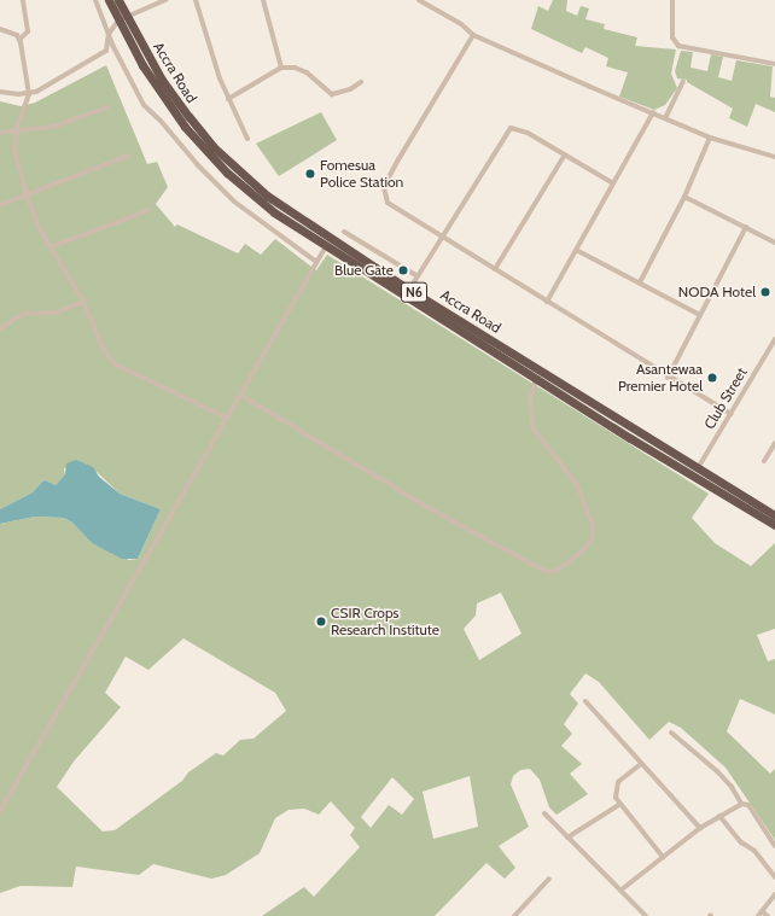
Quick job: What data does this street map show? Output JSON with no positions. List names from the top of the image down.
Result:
{
  "streets": {
    "highway": ["Accra Road", "N6"],
    "street": ["Club Street"]
  },
  "crossings": [
    ["Accra Road", "N6"],
    ["Accra Road", "Club Street"]
  ],
  "places": [
    "Fomesua Police Station",
    "Blue Gate",
    "NODA Hotel",
    "Asantewaa Premier Hotel",
    "CSIR Crops Research Institute"
  ]
}
